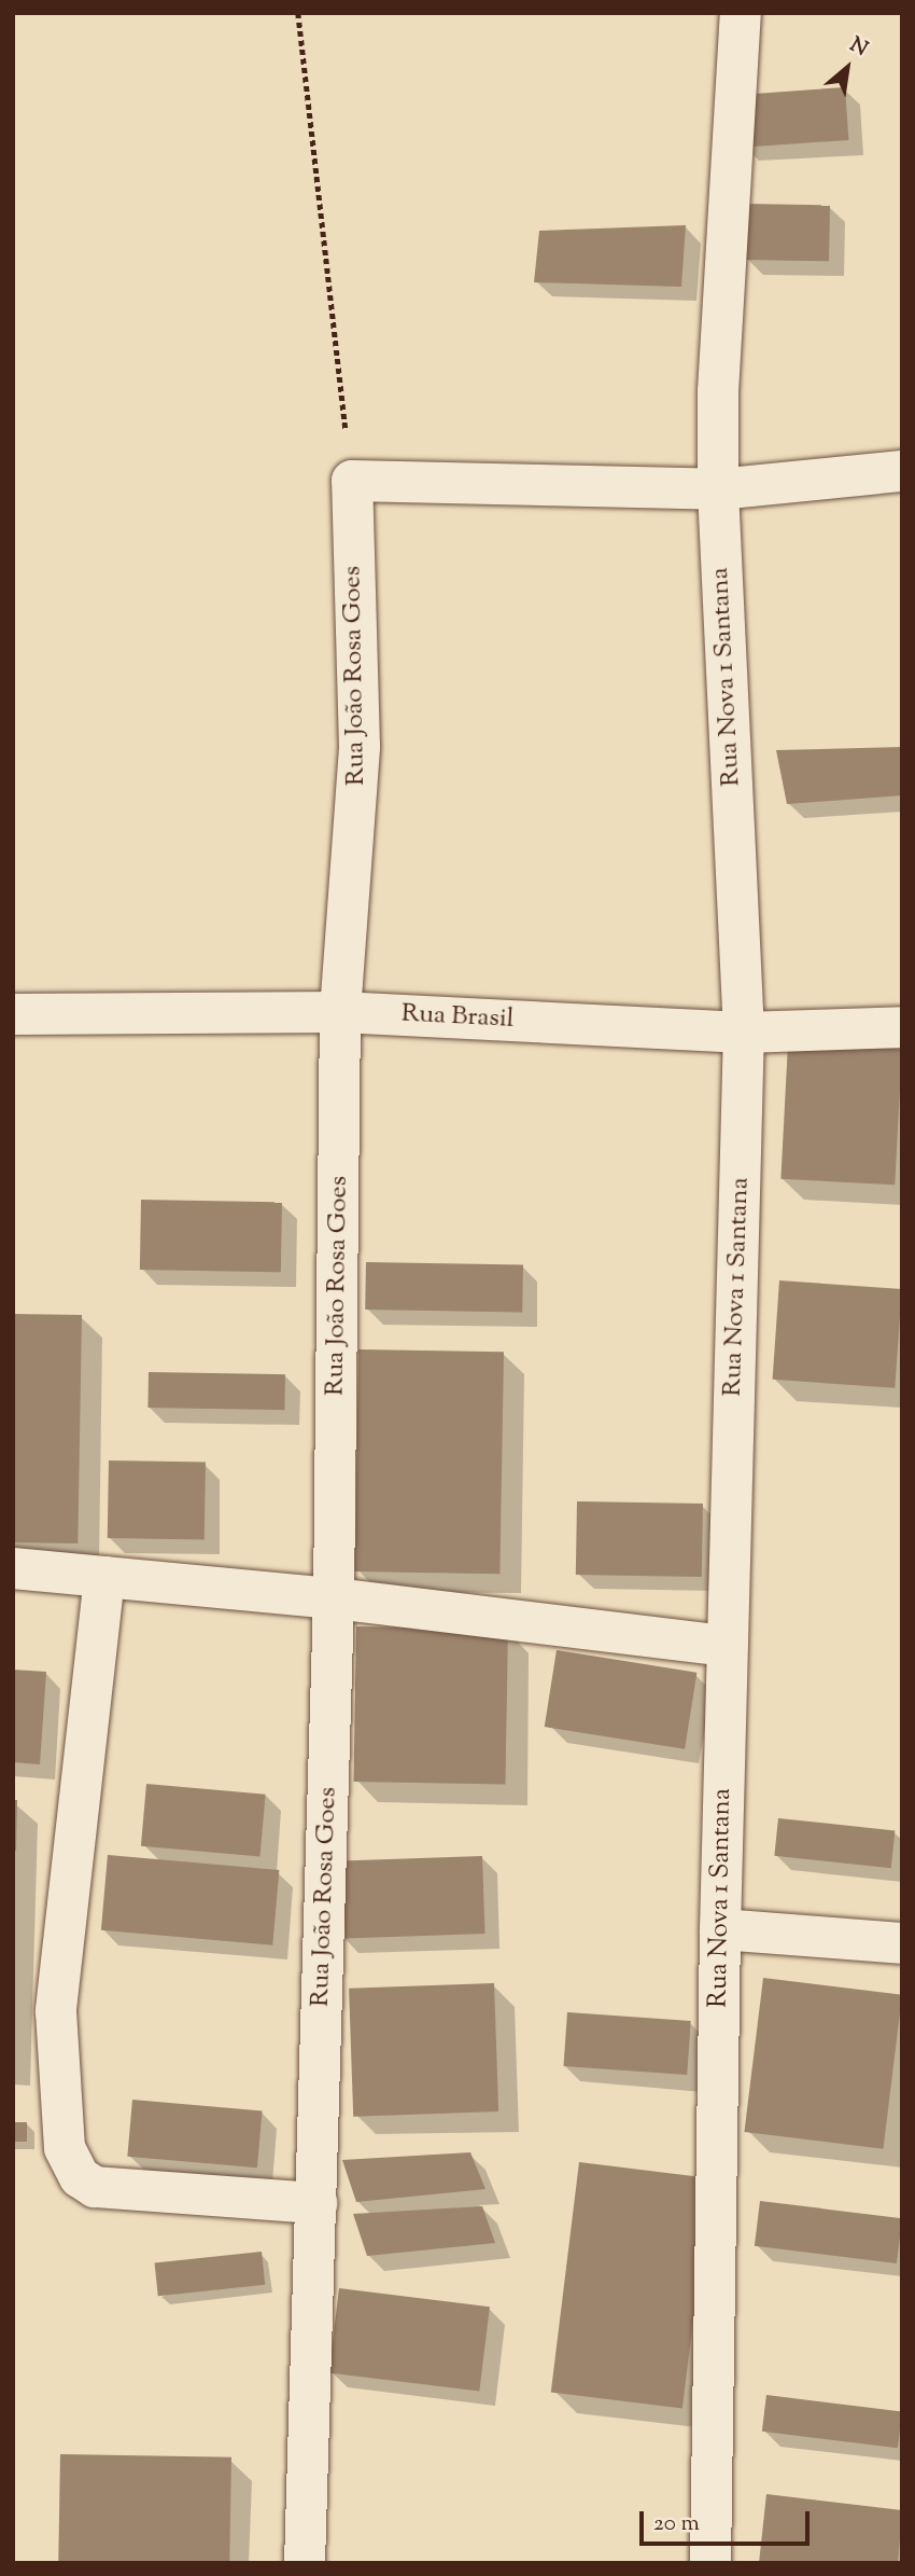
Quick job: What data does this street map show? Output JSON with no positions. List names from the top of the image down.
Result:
{
  "streets": {
    "street": ["Rua João Rosa Goes", "Rua Nova 1 Santana", "Rua Brasil"]
  },
  "crossings": [
    ["Rua João Rosa Goes", "Rua Brasil"],
    ["Rua Nova 1 Santana", "Rua Brasil"]
  ],
  "scale_bar": "20 m",
  "north": "top right"
}
